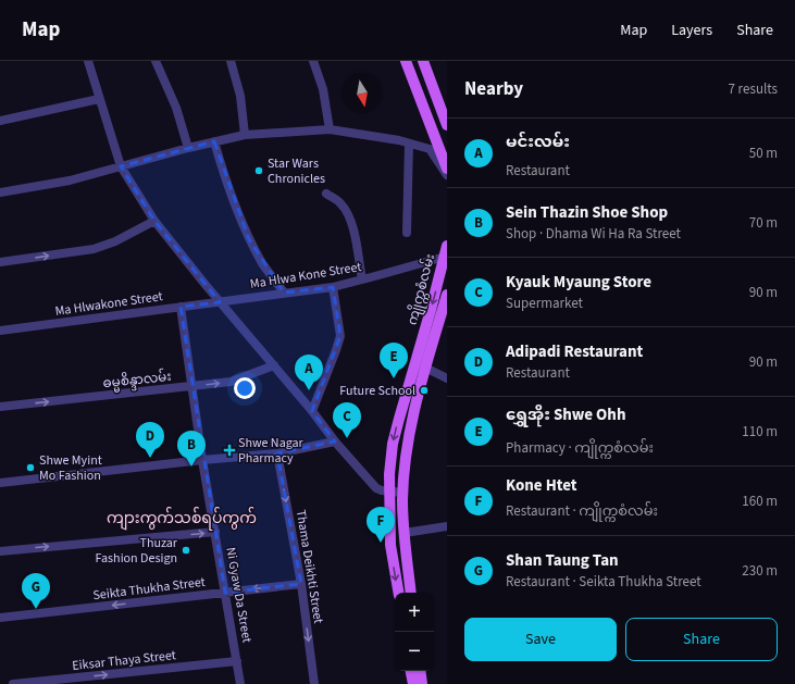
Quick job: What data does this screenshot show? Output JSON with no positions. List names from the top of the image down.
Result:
{
  "streets": {
    "main road": ["ကျိုက္ကစံလမ်း"],
    "street": [
      "Ma Hlwa Kone Street",
      "Ma Hlwakone Street",
      "ဓမ္မစိန္ဒာလမ်း",
      "Thama Deikhti Street",
      "Seikta Thukha Street",
      "Ni Gyaw Da Street",
      "Eiksar Thaya Street"
    ]
  },
  "crossings": [
    ["Ma Hlwa Kone Street", "ကျိုက္ကစံလမ်း"],
    ["Ma Hlwa Kone Street", "Ma Hlwakone Street"],
    ["Ma Hlwakone Street", "Ni Gyaw Da Street"],
    ["ဓမ္မစိန္ဒာလမ်း", "Ni Gyaw Da Street"],
    ["Thama Deikhti Street", "Seikta Thukha Street"],
    ["Seikta Thukha Street", "Ni Gyaw Da Street"],
    ["Ni Gyaw Da Street", "Eiksar Thaya Street"]
  ],
  "one_way": ["Thama Deikhti Street", "Eiksar Thaya Street"],
  "districts": ["ကျားကွက်သစ်ရပ်ကွက်"],
  "places": {
    "other": [
      "Star Wars Chronicles",
      "Future School",
      "Shwe Myint Mo Fashion",
      "Thuzar Fashion Design"
    ],
    "health": ["Shwe Nagar Pharmacy"]
  },
  "north": "bottom",
  "page": {
    "header": "Map",
    "nav": ["Map", "Layers", "Share"],
    "heading": ["Nearby", "7 results"],
    "list": [
      {
        "mark": "A",
        "name": "မင်းလမ်း",
        "note": "Restaurant",
        "value": "50 m"
      },
      {
        "mark": "B",
        "name": "Sein Thazin Shoe Shop",
        "note": "Shop · Dhama Wi Ha Ra Street",
        "value": "70 m"
      },
      {
        "mark": "C",
        "name": "Kyauk Myaung Store",
        "note": "Supermarket",
        "value": "90 m"
      },
      {
        "mark": "D",
        "name": "Adipadi Restaurant",
        "note": "Restaurant",
        "value": "90 m"
      },
      {
        "mark": "E",
        "name": "ရွှေအိုး Shwe Ohh",
        "note": "Pharmacy · ကျိုက္ကစံလမ်း",
        "value": "110 m"
      },
      {
        "mark": "F",
        "name": "Kone Htet",
        "note": "Restaurant · ကျိုက္ကစံလမ်း",
        "value": "160 m"
      },
      {
        "mark": "G",
        "name": "Shan Taung Tan",
        "note": "Restaurant · Seikta Thukha Street",
        "value": "230 m"
      }
    ],
    "pins": [
      "E",
      "A",
      "C",
      "D",
      "B",
      "F",
      "G"
    ],
    "map_buttons": ["+", "−"],
    "buttons": ["Save", "Share"]
  }
}
